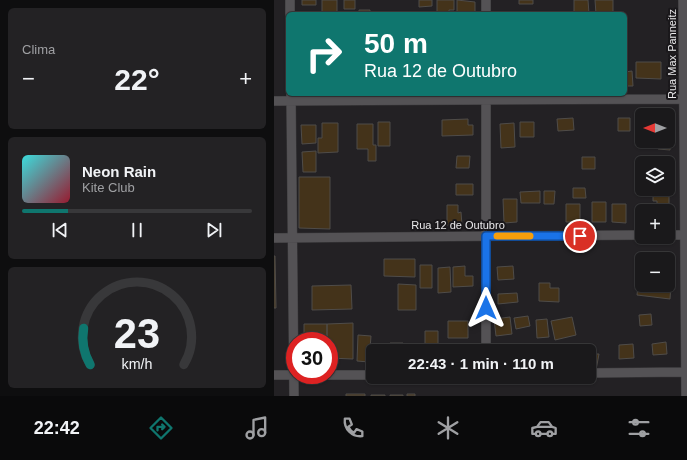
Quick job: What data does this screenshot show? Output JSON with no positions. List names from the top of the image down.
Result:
{
  "streets": {
    "street": ["Rua Max Panneitz", "Rua 12 de Outubro"]
  },
  "north": "left",
  "page": {
    "tile": "Clima",
    "turn": ["50 m", "Rua 12 de Outubro"],
    "heat": ["−", "22°", "+"],
    "map_buttons": ["+", "−"],
    "song": ["Neon Rain", "Kite Club"],
    "limit": "30",
    "trip": "22:43 · 1 min · 110 m",
    "tabs": "22:42",
    "gauge": ["23", "km/h"]
  }
}
